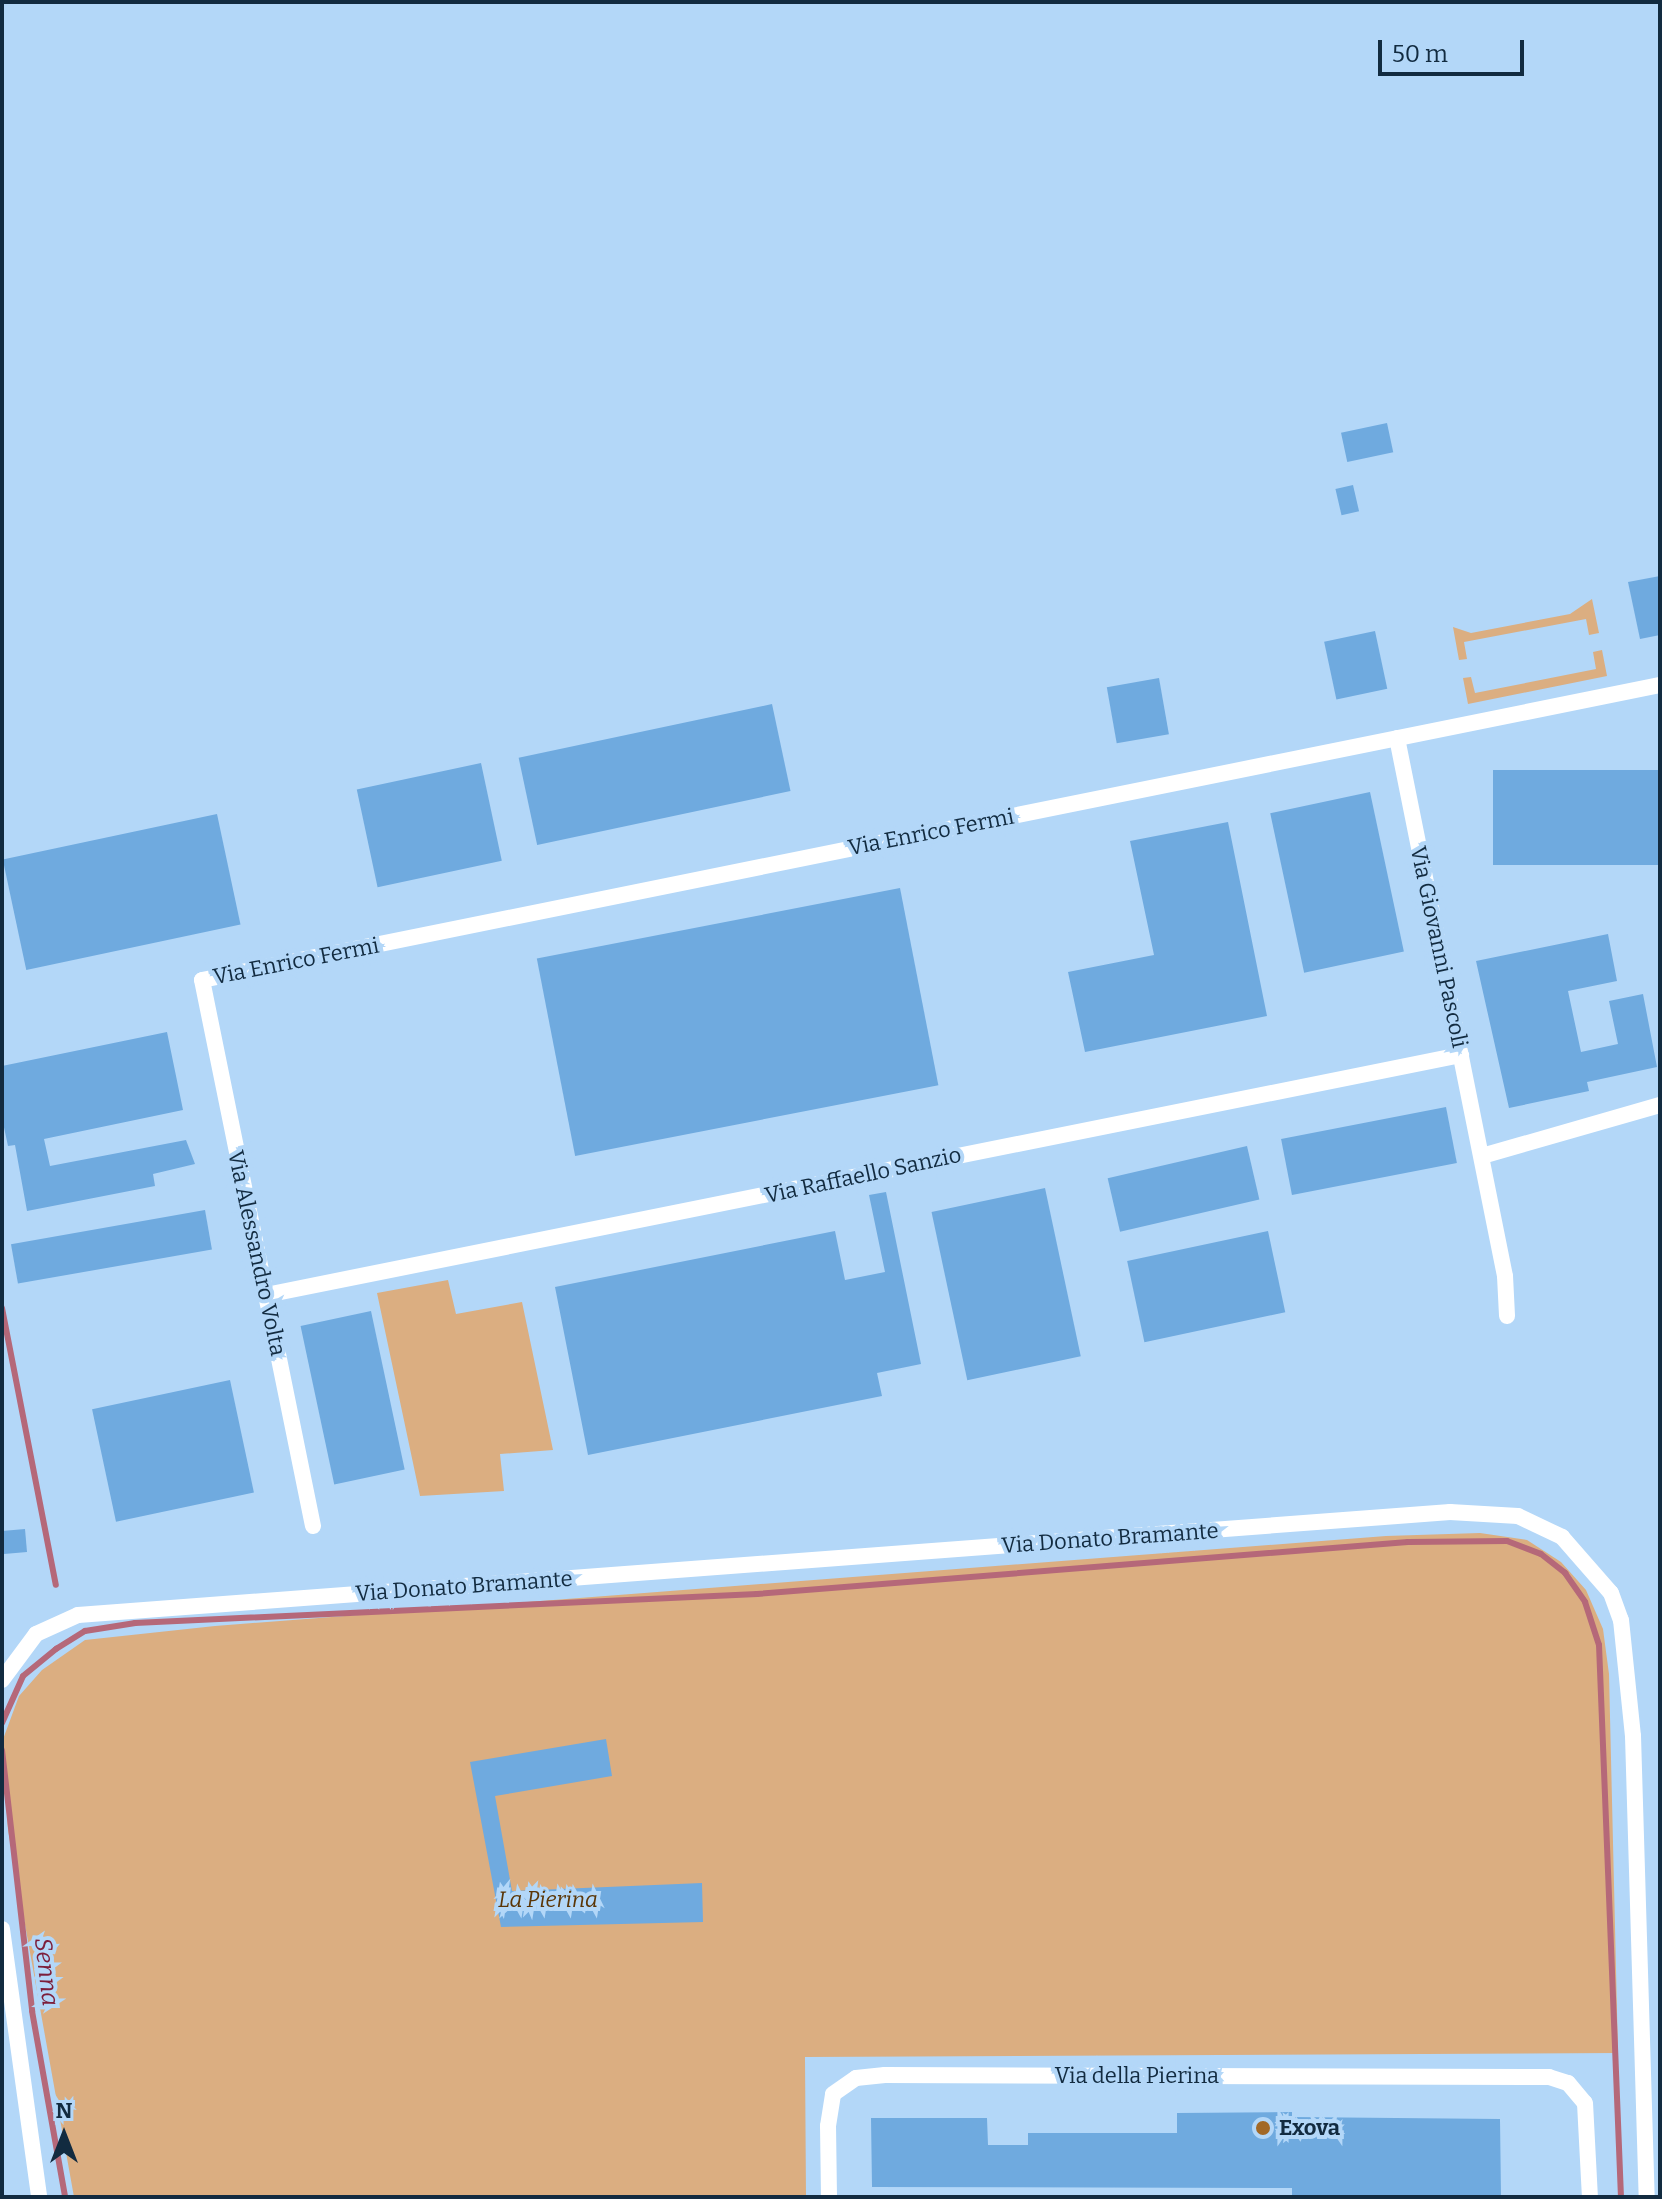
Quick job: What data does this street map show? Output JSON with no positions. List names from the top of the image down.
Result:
{
  "streets": {
    "street": [
      "Via Enrico Fermi",
      "Via Giovanni Pascoli",
      "Via Raffaello Sanzio",
      "Via Alessandro Volta",
      "Via Donato Bramante",
      "Via della Pierina"
    ]
  },
  "crossings": [
    ["Via Enrico Fermi", "Via Giovanni Pascoli"],
    ["Via Enrico Fermi", "Via Alessandro Volta"],
    ["Via Giovanni Pascoli", "Via Raffaello Sanzio"],
    ["Via Raffaello Sanzio", "Via Alessandro Volta"]
  ],
  "water": ["Senna"],
  "parks": ["La Pierina"],
  "places": ["Exova"],
  "scale_bar": "50 m",
  "north": "top"
}
